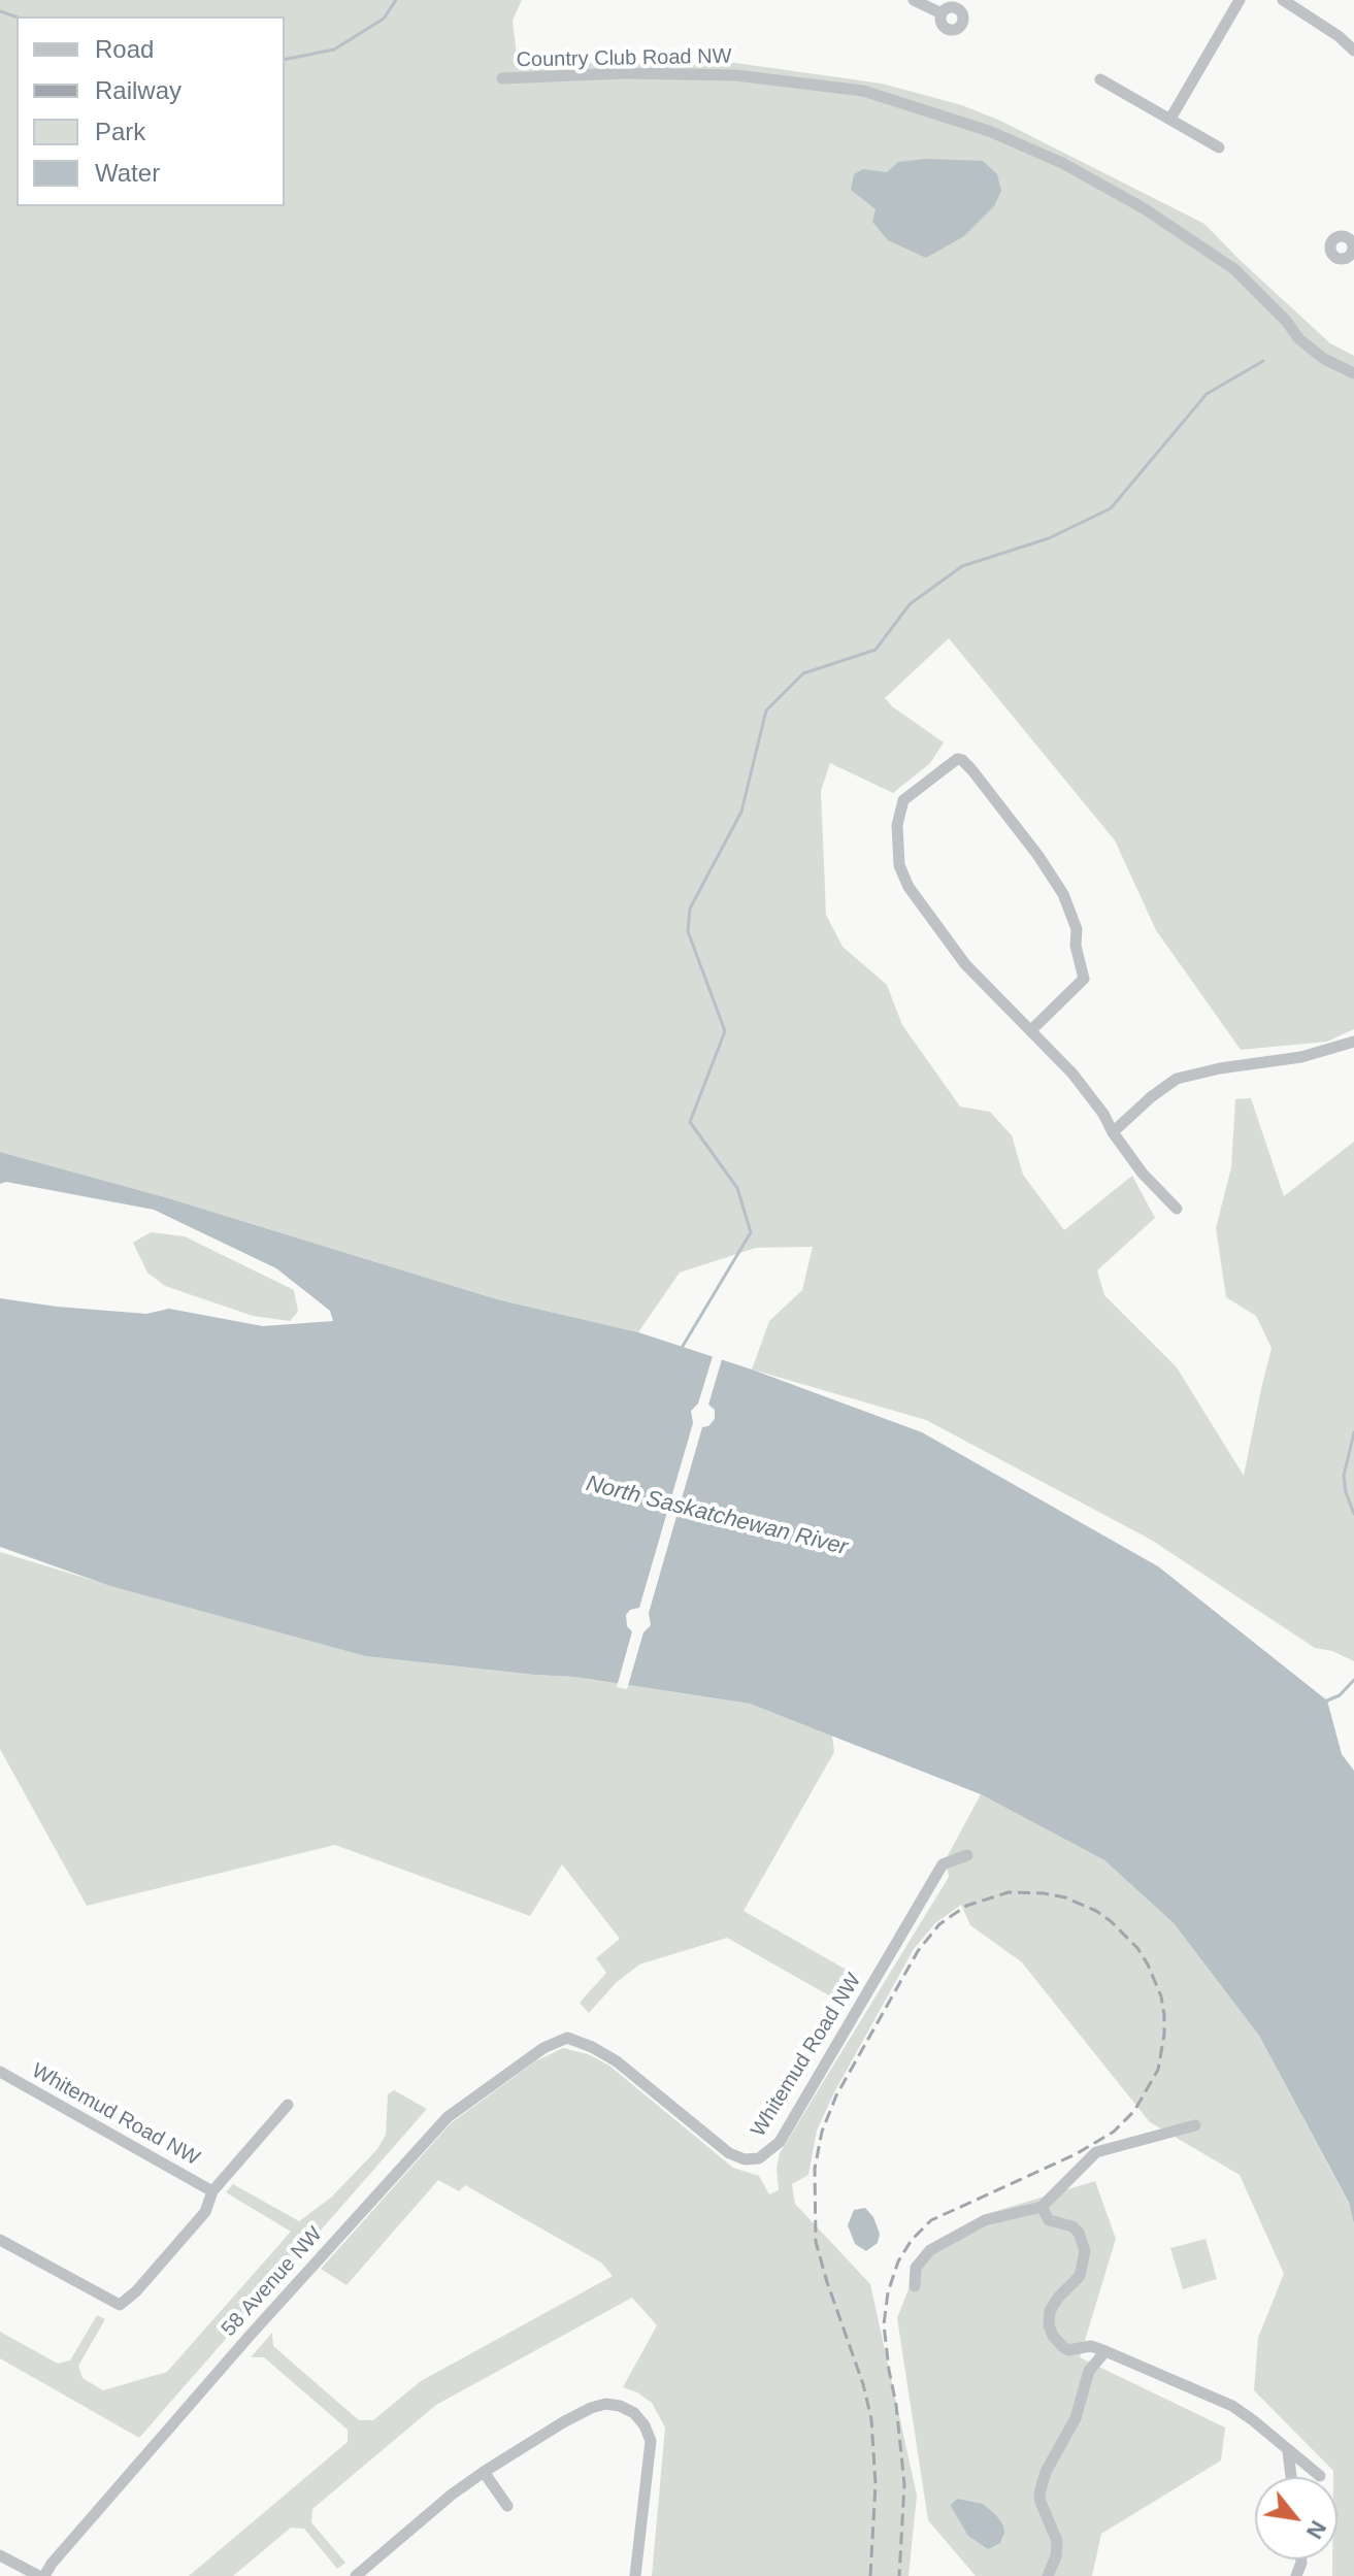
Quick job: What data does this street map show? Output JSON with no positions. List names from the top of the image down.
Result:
{
  "streets": {
    "street": ["Country Club Road NW", "Whitemud Road NW", "58 Avenue NW"]
  },
  "crossings": [
    ["Whitemud Road NW", "58 Avenue NW"]
  ],
  "water": ["North Saskatchewan River"],
  "legend": [
    "Road",
    "Railway",
    "Park",
    "Water"
  ],
  "north": "bottom right"
}
